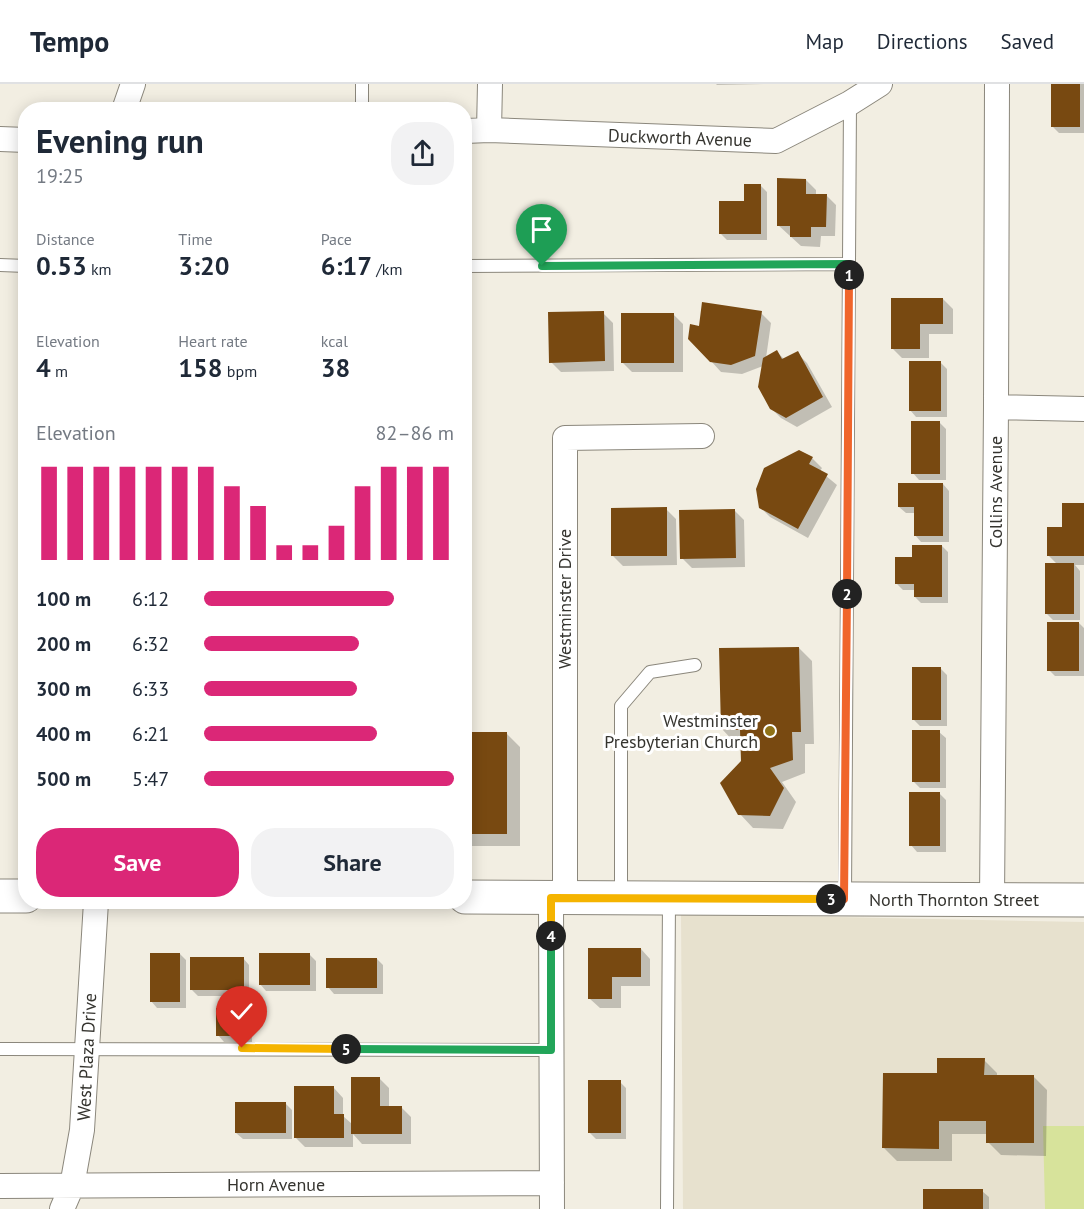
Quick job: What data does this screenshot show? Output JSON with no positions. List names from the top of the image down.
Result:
{
  "streets": {
    "street": [
      "Duckworth Avenue",
      "Collins Avenue",
      "Westminster Drive",
      "North Thornton Street",
      "West Plaza Drive",
      "Horn Avenue"
    ]
  },
  "crossings": [
    ["Collins Avenue", "North Thornton Street"],
    ["Westminster Drive", "North Thornton Street"],
    ["West Plaza Drive", "Horn Avenue"]
  ],
  "places": ["Westminster Presbyterian Church"],
  "page": {
    "header": "Tempo",
    "nav": ["Map", "Directions", "Saved"],
    "heading": ["Evening run", "19:25"],
    "stats": [
      ["Distance", "0.53 km"],
      ["Time", "3:20"],
      ["Pace", "6:17 /km"],
      ["Elevation", "4 m"],
      ["Heart rate", "158 bpm"],
      ["kcal", "38"]
    ],
    "pins": [
      "1",
      "2",
      "3",
      "4",
      "5"
    ],
    "chart": ["Elevation", "82–86 m"],
    "list": [
      {
        "name": "100 m",
        "note": "6:12"
      },
      {
        "name": "200 m",
        "note": "6:32"
      },
      {
        "name": "300 m",
        "note": "6:33"
      },
      {
        "name": "400 m",
        "note": "6:21"
      },
      {
        "name": "500 m",
        "note": "5:47"
      }
    ],
    "buttons": ["Save", "Share"]
  }
}
